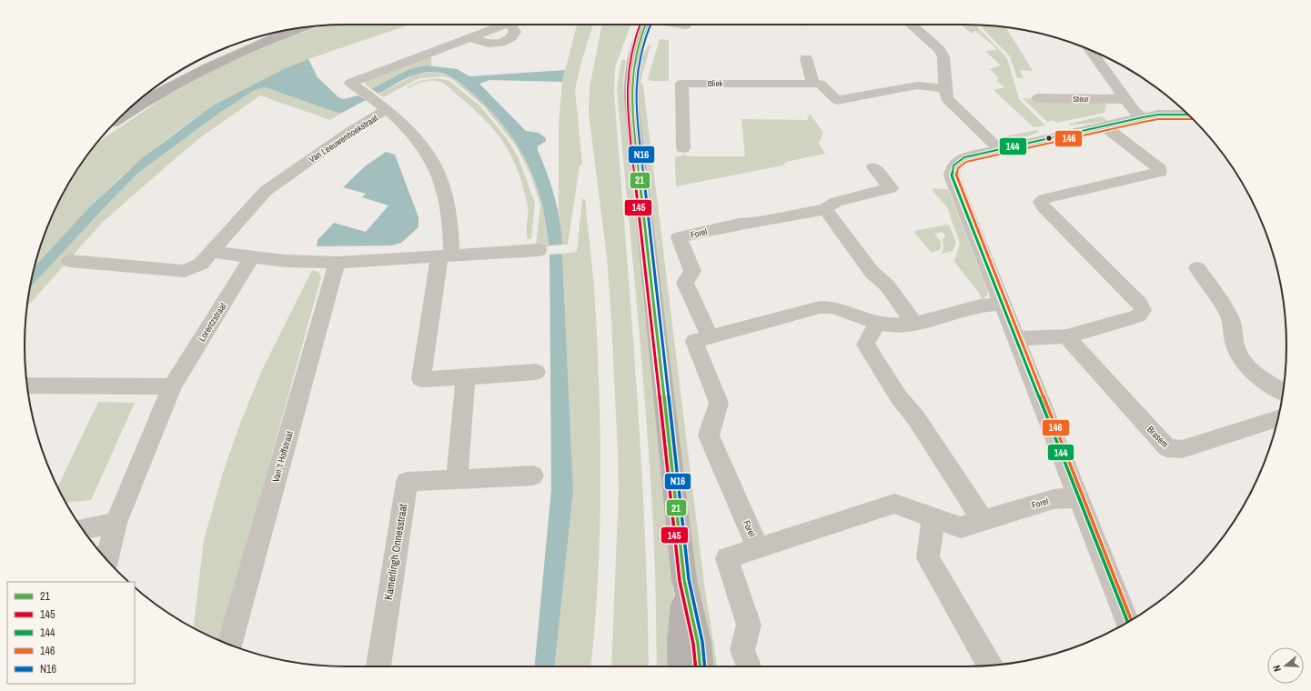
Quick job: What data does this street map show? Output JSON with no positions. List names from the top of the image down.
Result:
{
  "streets": {
    "street": [
      "Bliek",
      "Steur",
      "Van Leeuwenhoekstraat",
      "Forel",
      "Lorentzstraat",
      "Brasem",
      "Van 't Hoffstraat",
      "Kamerlingh Onnesstraat"
    ]
  },
  "lines": [
    "transit line 21",
    "transit line 145",
    "transit line N16",
    "transit line 144",
    "transit line 146"
  ],
  "legend": [
    "21",
    "145",
    "144",
    "146",
    "N16"
  ],
  "north": "left"
}
